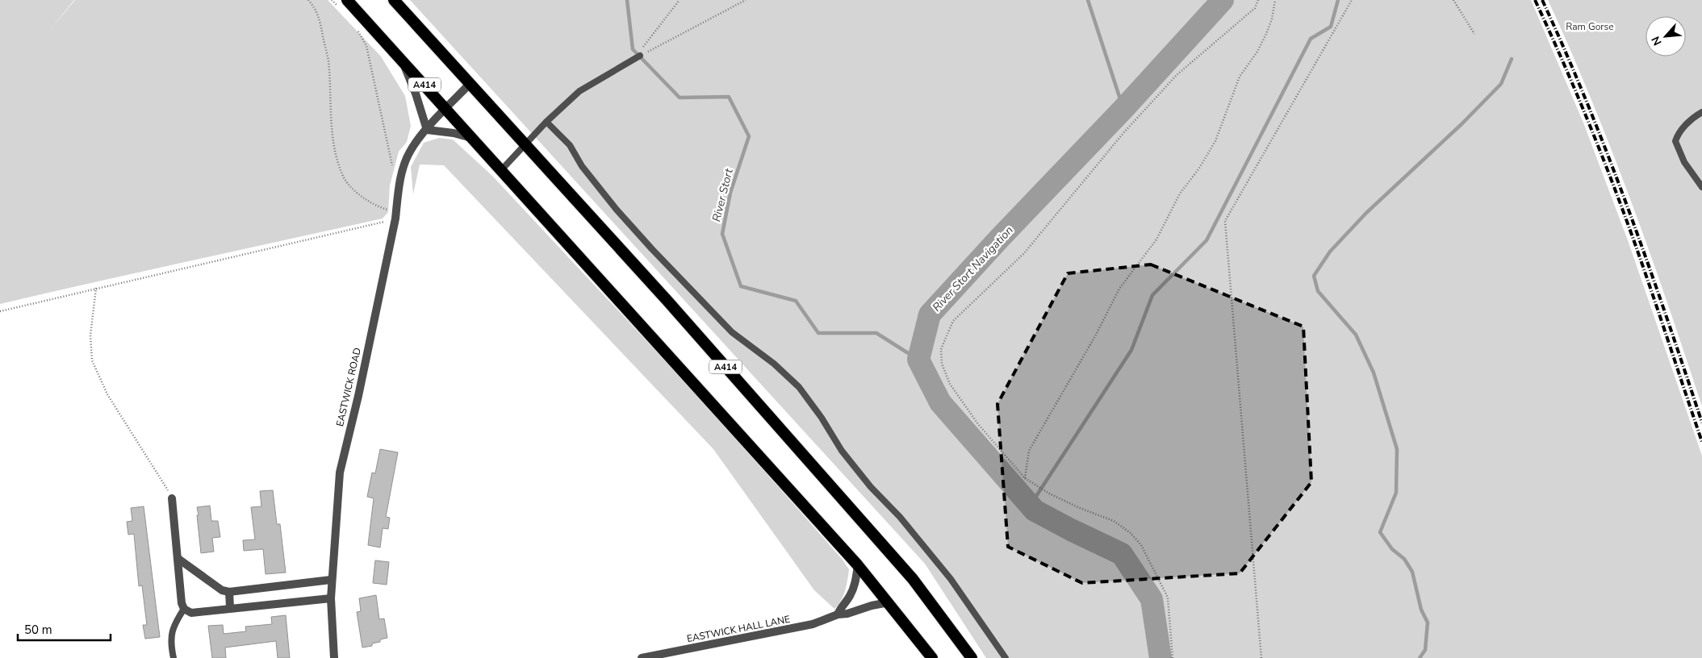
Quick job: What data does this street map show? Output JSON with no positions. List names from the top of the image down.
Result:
{
  "streets": {
    "highway": ["A414"],
    "street": ["EASTWICK ROAD", "EASTWICK HALL LANE"]
  },
  "crossings": [
    ["A414", "EASTWICK ROAD"],
    ["A414", "EASTWICK HALL LANE"]
  ],
  "water": ["River Stort", "River Stort Navigation"],
  "parks": ["Ram Gorse"],
  "scale_bar": "50 m",
  "north": "bottom left"
}
